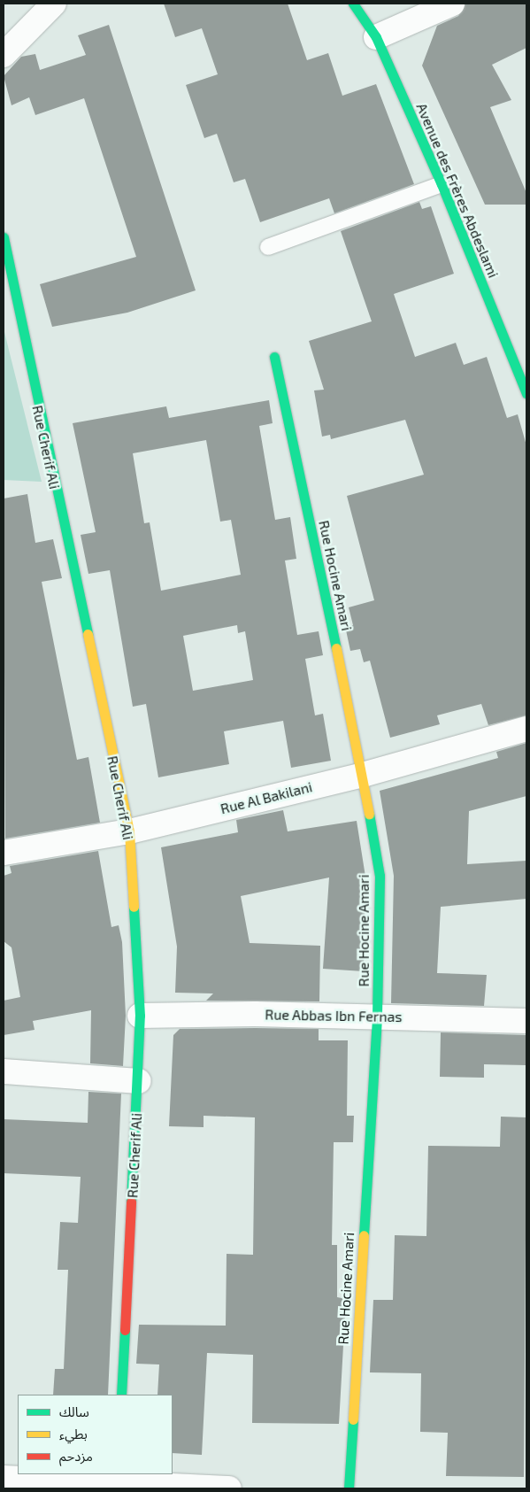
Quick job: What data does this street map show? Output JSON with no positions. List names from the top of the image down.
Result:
{
  "streets": {
    "street": [
      "Avenue des Frères Abdeslami",
      "Rue Cherif Ali",
      "Rue Hocine Amari",
      "Rue Al Bakilani",
      "Rue Abbas Ibn Fernas"
    ]
  },
  "crossings": [
    ["Rue Cherif Ali", "Rue Al Bakilani"],
    ["Rue Cherif Ali", "Rue Abbas Ibn Fernas"],
    ["Rue Hocine Amari", "Rue Al Bakilani"],
    ["Rue Hocine Amari", "Rue Abbas Ibn Fernas"]
  ],
  "legend": ["سالك", "بطيء", "مزدحم"]
}
